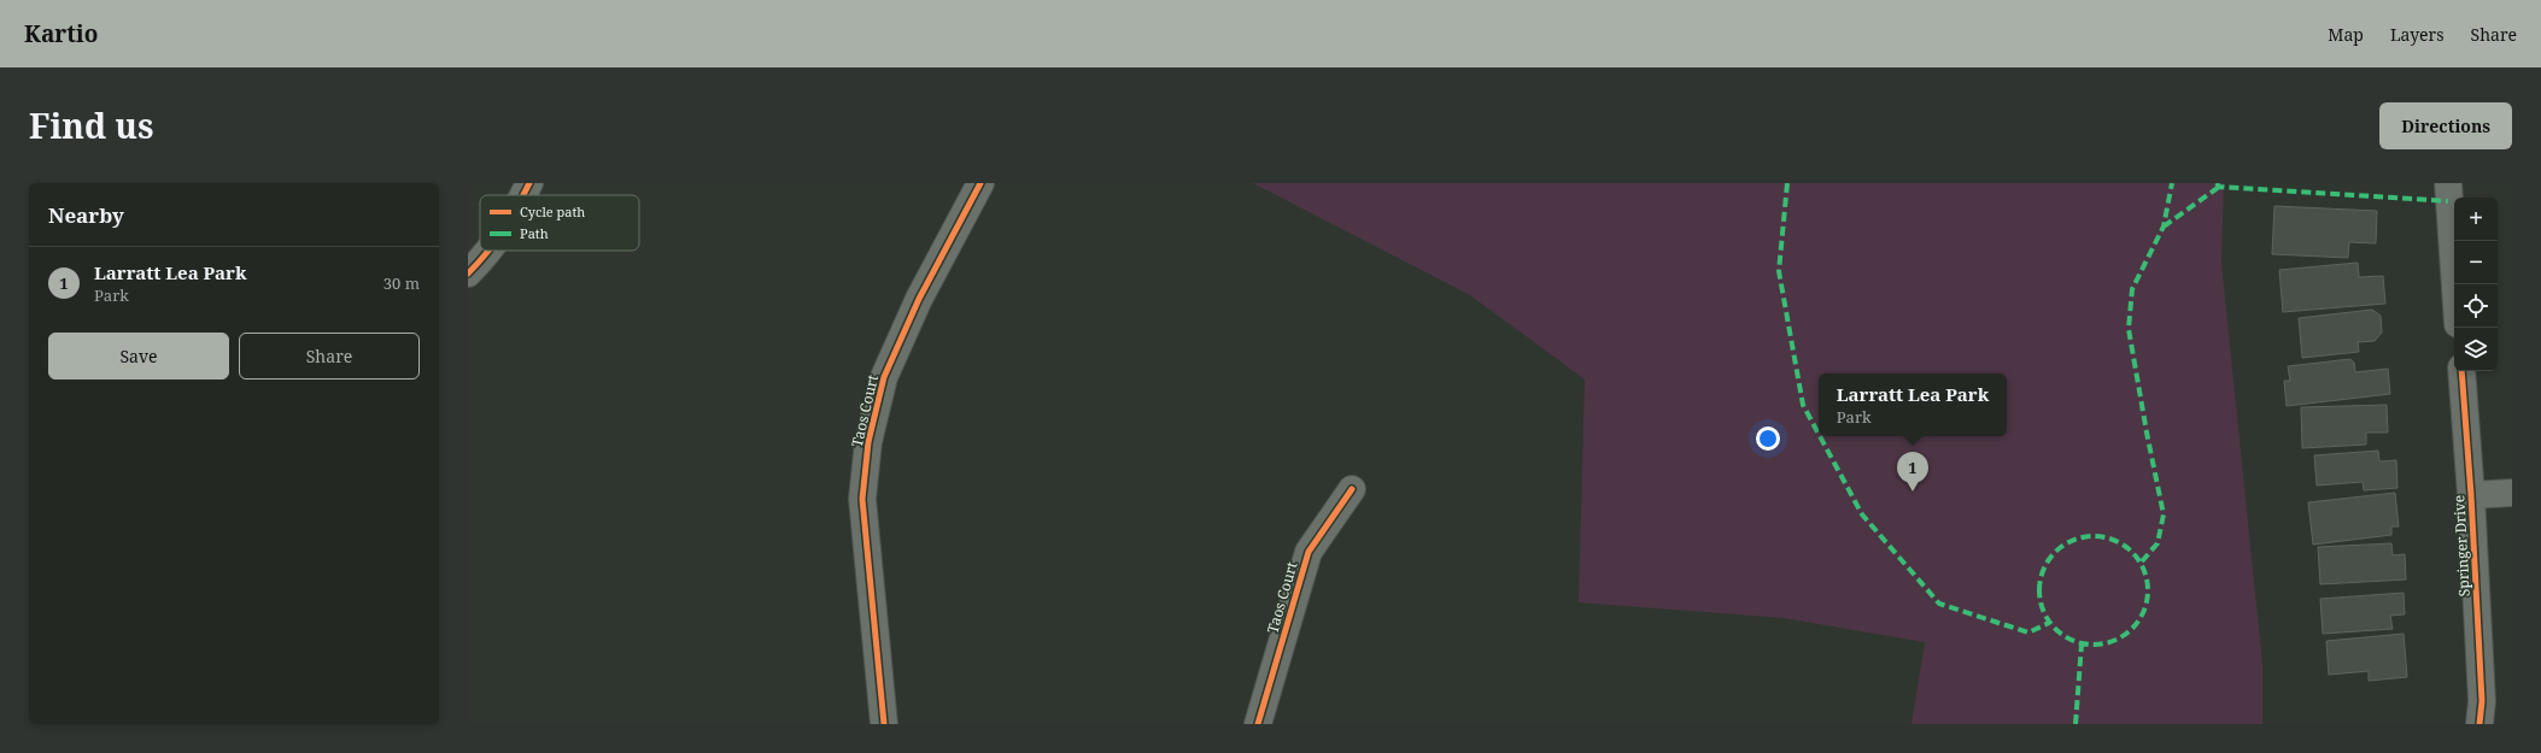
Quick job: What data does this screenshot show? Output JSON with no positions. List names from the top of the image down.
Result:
{
  "streets": {
    "street": ["Taos Court", "Springer Drive"]
  },
  "legend": ["Cycle path", "Path"],
  "page": {
    "header": "Kartio",
    "nav": ["Map", "Layers", "Share"],
    "title": "Find us",
    "buttons": [
      "Directions",
      ["Save", "Share"]
    ],
    "heading": "Nearby",
    "map_buttons": ["+", "−"],
    "list": [
      {
        "mark": "1",
        "name": "Larratt Lea Park",
        "note": "Park",
        "value": "30 m"
      }
    ],
    "popup": ["Larratt Lea Park", "Park"],
    "pins": "1"
  }
}
